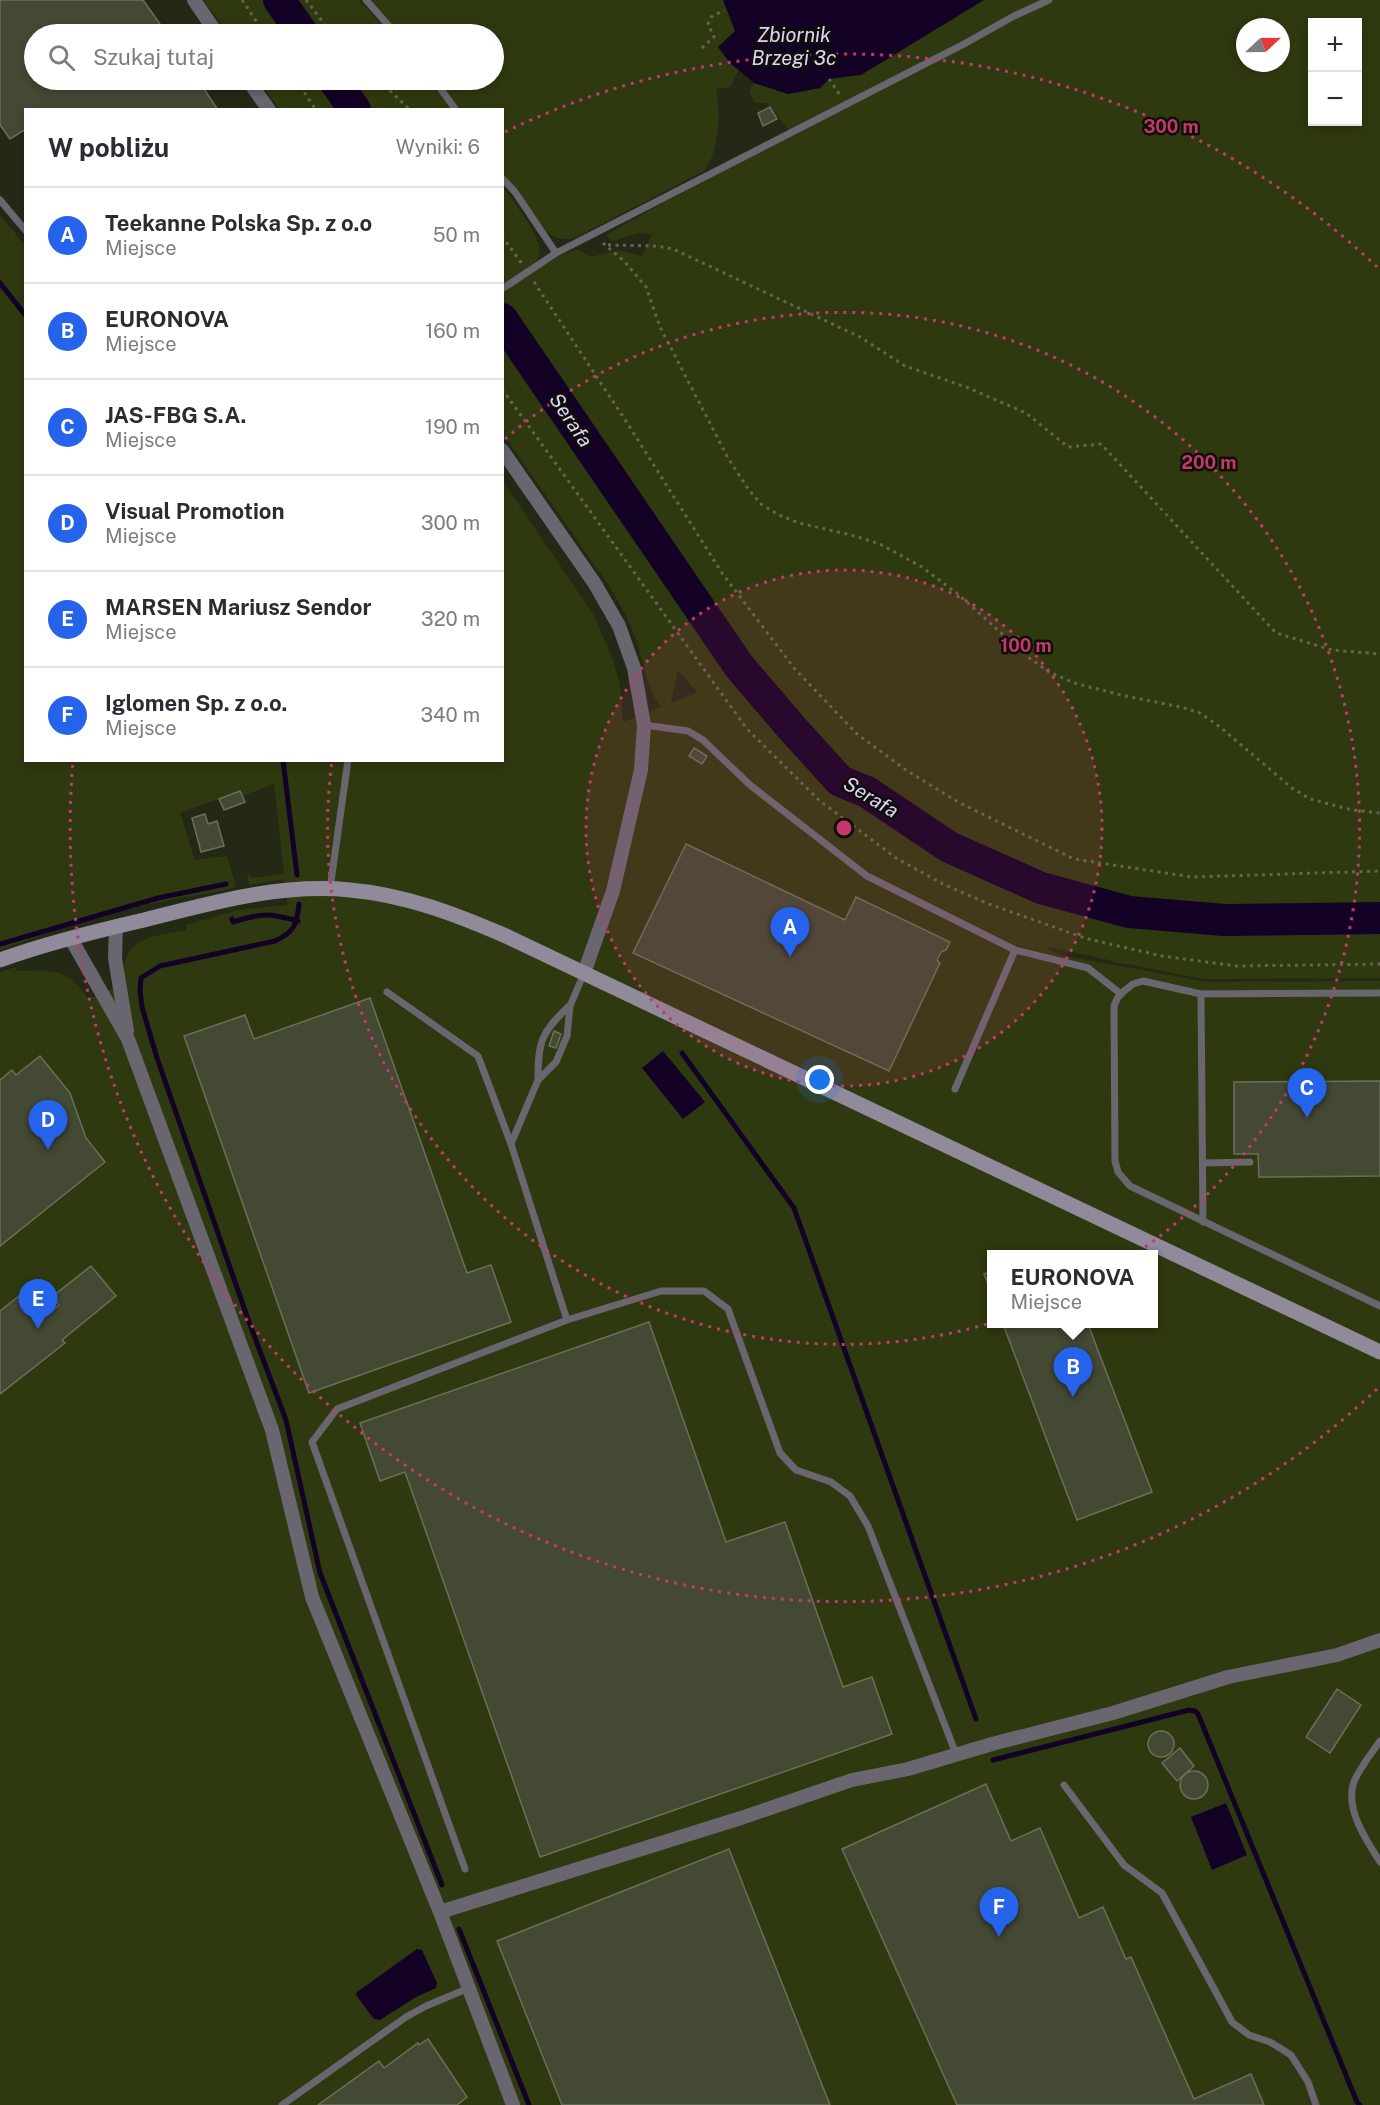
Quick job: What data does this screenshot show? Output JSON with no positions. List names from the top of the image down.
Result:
{
  "water": ["Zbiornik Brzegi 3c", "Serafa"],
  "north": "right",
  "page": {
    "map_buttons": ["+", "−"],
    "search": "Szukaj tutaj",
    "heading": ["W pobliżu", "Wyniki: 6"],
    "list": [
      {
        "mark": "A",
        "name": "Teekanne Polska Sp. z o.o",
        "note": "Miejsce",
        "value": "50 m"
      },
      {
        "mark": "B",
        "name": "EURONOVA",
        "note": "Miejsce",
        "value": "160 m"
      },
      {
        "mark": "C",
        "name": "JAS-FBG S.A.",
        "note": "Miejsce",
        "value": "190 m"
      },
      {
        "mark": "D",
        "name": "Visual Promotion",
        "note": "Miejsce",
        "value": "300 m"
      },
      {
        "mark": "E",
        "name": "MARSEN Mariusz Sendor",
        "note": "Miejsce",
        "value": "320 m"
      },
      {
        "mark": "F",
        "name": "Iglomen Sp. z o.o.",
        "note": "Miejsce",
        "value": "340 m"
      }
    ],
    "pins": [
      "A",
      "C",
      "D",
      "E",
      "B",
      "F"
    ],
    "popup": ["EURONOVA", "Miejsce"]
  },
  "rings": ["300 m", "200 m", "100 m"]
}
